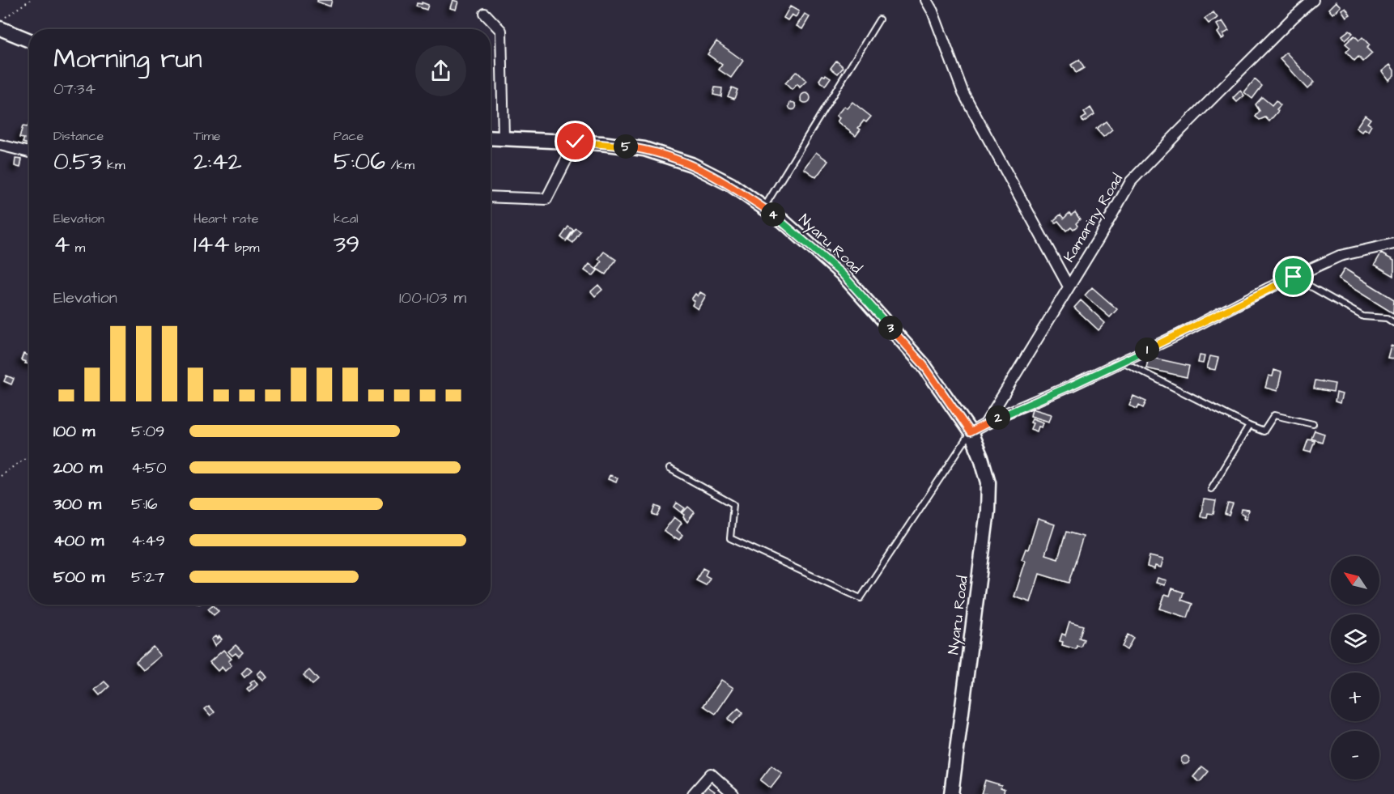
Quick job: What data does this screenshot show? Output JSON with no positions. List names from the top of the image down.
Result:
{
  "streets": {
    "main road": ["Nyaru Road"],
    "street": ["Kamariny Road"]
  },
  "north": "top left",
  "page": {
    "heading": ["Morning run", "07:34"],
    "stats": [
      ["Distance", "0.53 km"],
      ["Time", "2:42"],
      ["Pace", "5:06 /km"],
      ["Elevation", "4 m"],
      ["Heart rate", "144 bpm"],
      ["kcal", "39"]
    ],
    "pins": [
      "5",
      "4",
      "3",
      "1",
      "2"
    ],
    "chart": ["Elevation", "100–103 m"],
    "list": [
      {
        "name": "100 m",
        "note": "5:09"
      },
      {
        "name": "200 m",
        "note": "4:50"
      },
      {
        "name": "300 m",
        "note": "5:16"
      },
      {
        "name": "400 m",
        "note": "4:49"
      },
      {
        "name": "500 m",
        "note": "5:27"
      }
    ],
    "map_buttons": ["+", "−"]
  }
}
